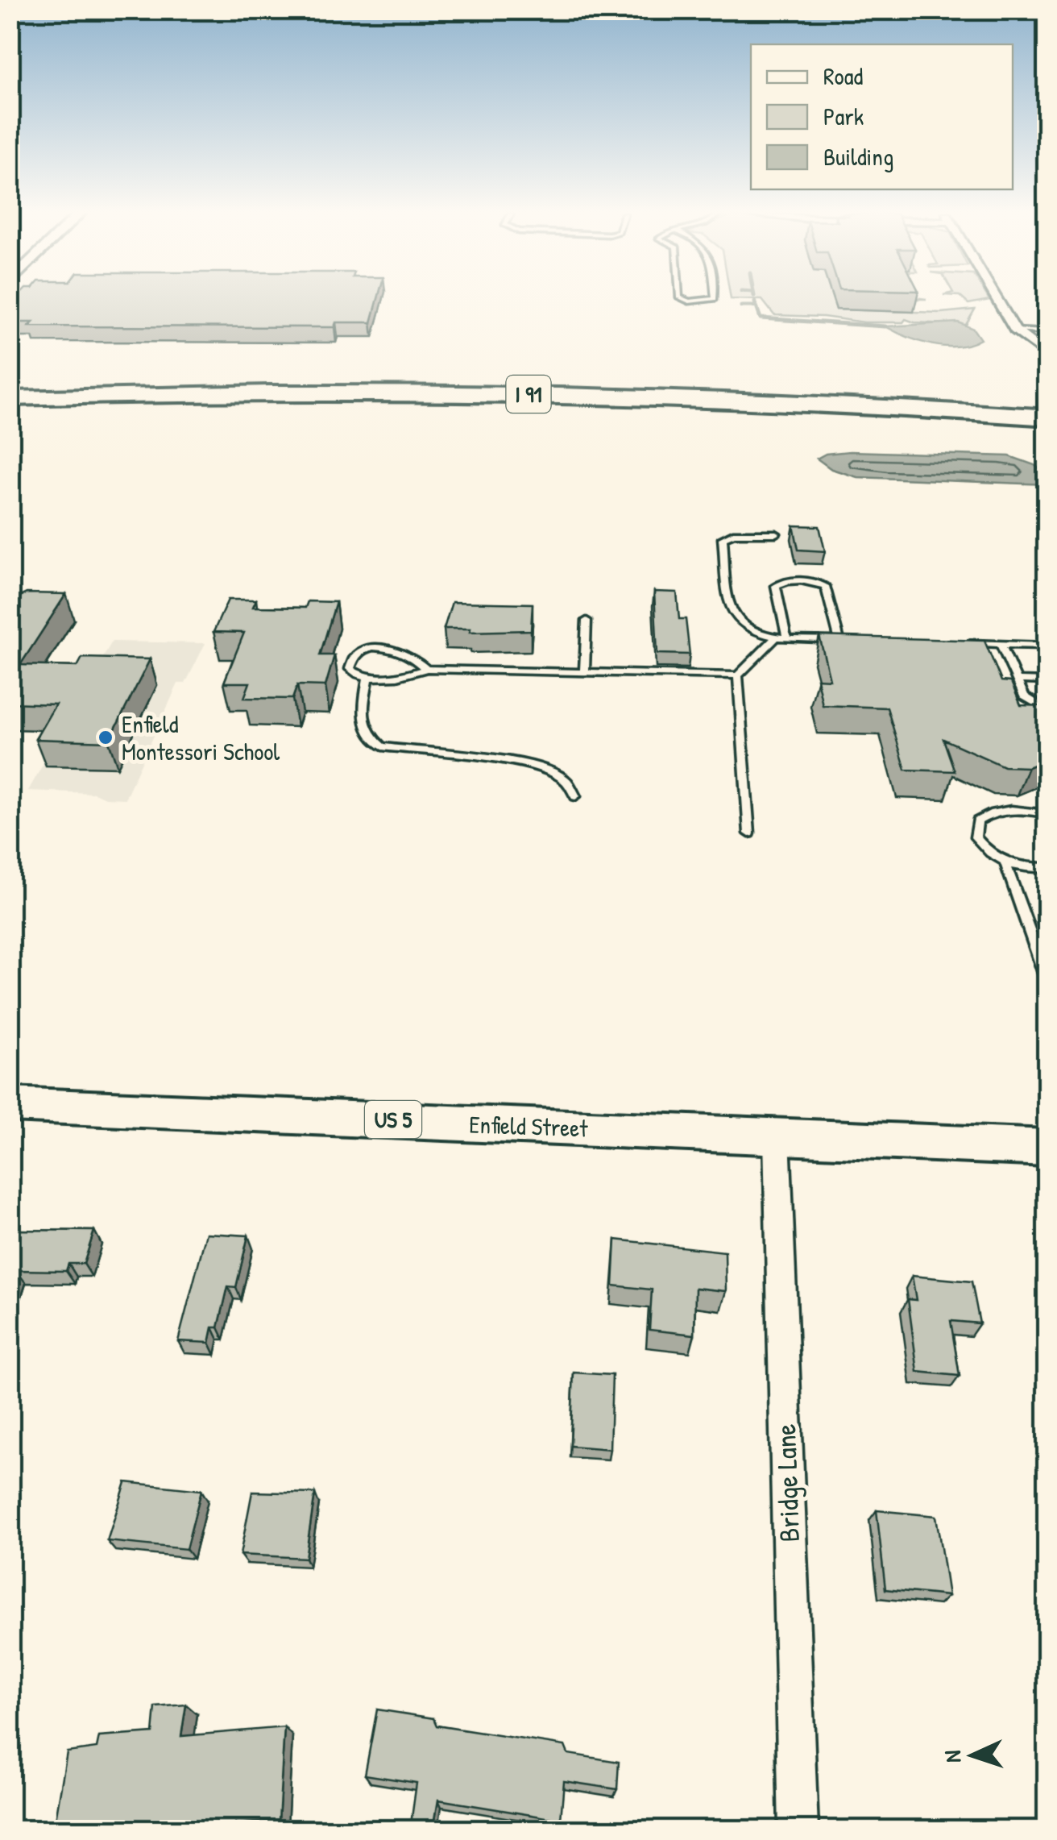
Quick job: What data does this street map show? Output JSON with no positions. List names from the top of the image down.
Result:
{
  "streets": {
    "highway": ["I 91"],
    "main road": ["US 5", "Enfield Street"],
    "street": ["Bridge Lane"]
  },
  "crossings": [
    ["Enfield Street", "Bridge Lane"]
  ],
  "places": ["Enfield Montessori School"],
  "legend": ["Road", "Park", "Building"],
  "north": "left"
}
